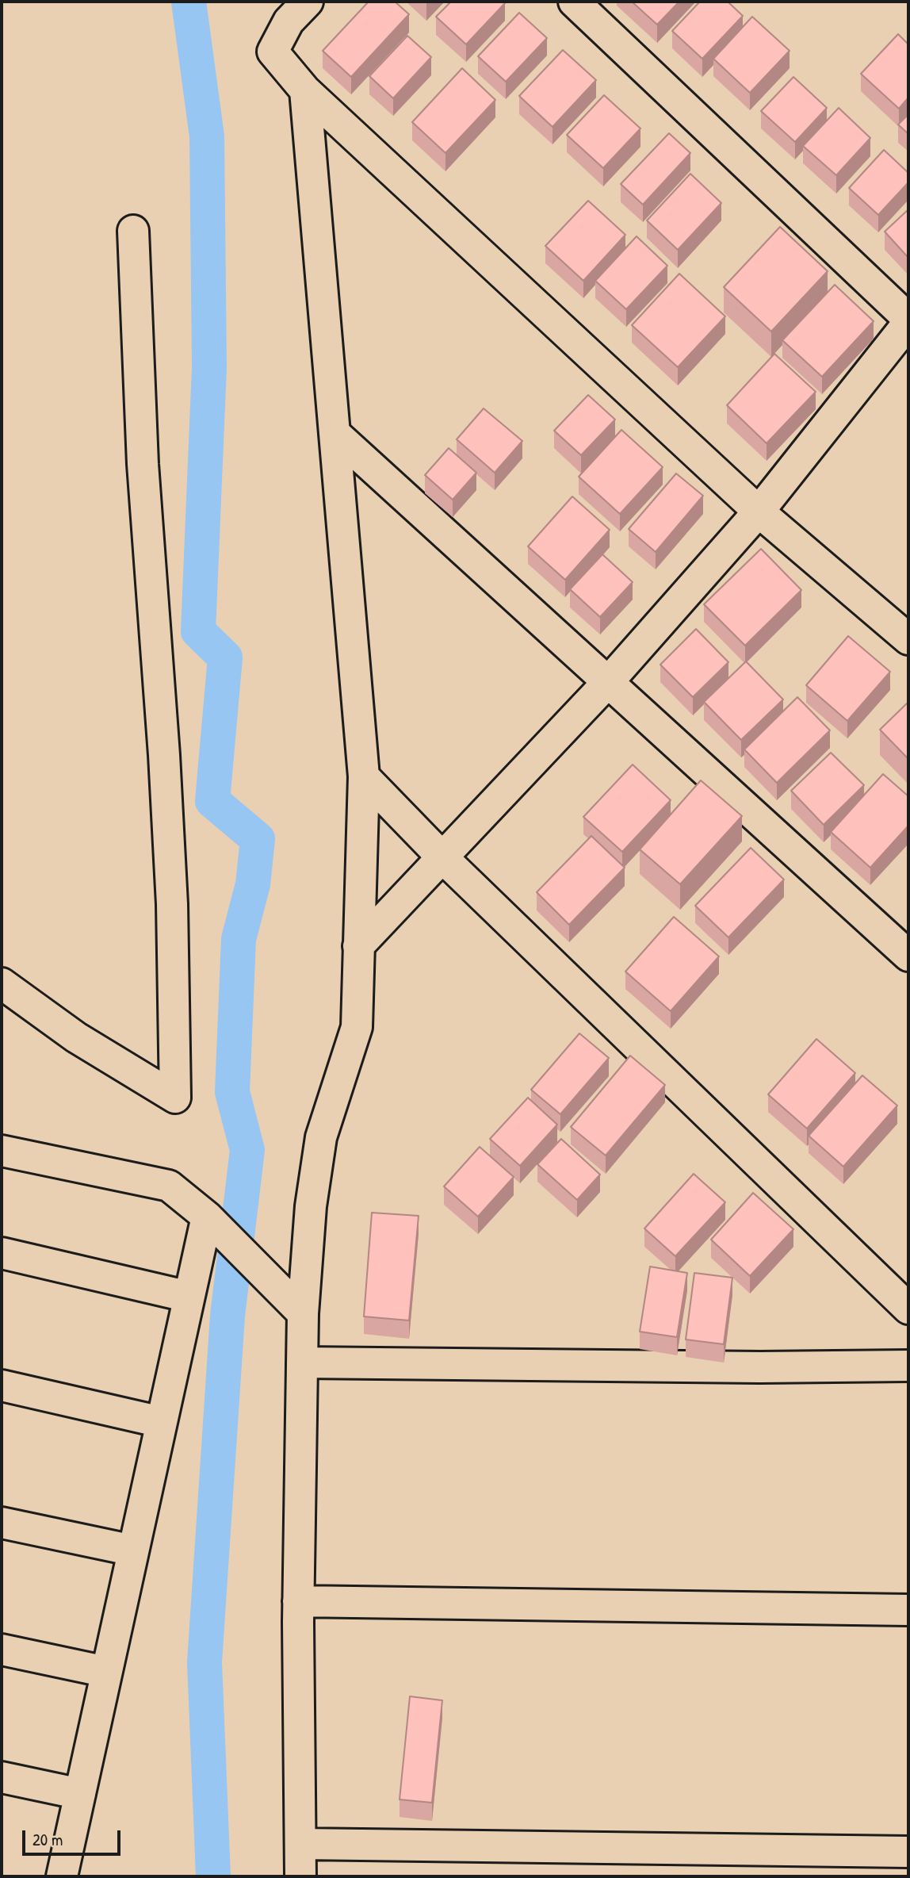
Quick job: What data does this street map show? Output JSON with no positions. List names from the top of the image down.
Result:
{
  "scale_bar": "20 m"
}
